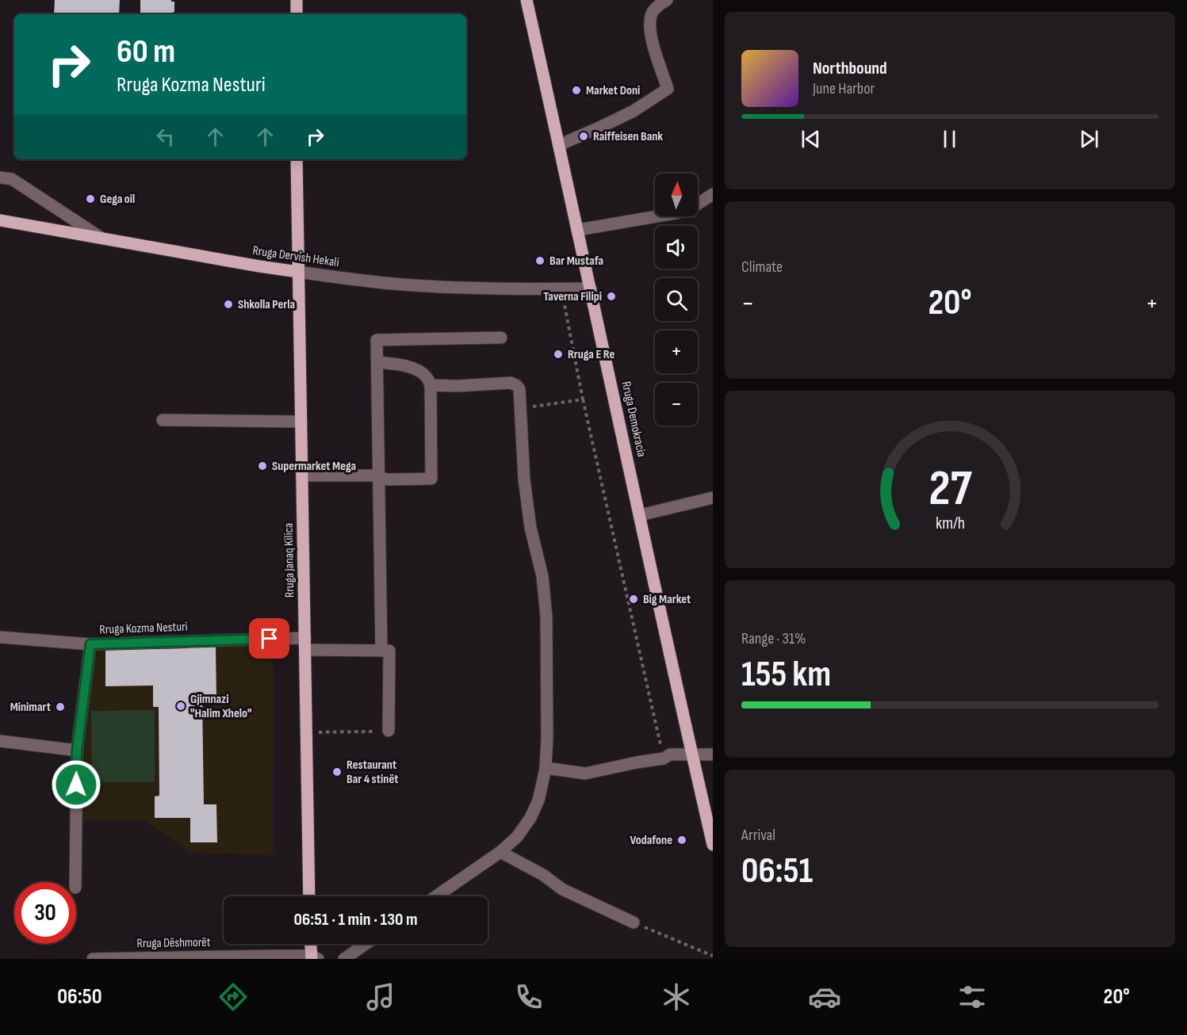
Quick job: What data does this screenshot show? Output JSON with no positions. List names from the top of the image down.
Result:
{
  "streets": {
    "main road": ["Rruga Dervish Hekali", "Rruga Demokracia", "Rruga Janaq Kilica"],
    "street": ["Rruga Kozma Nesturi", "Rruga Dëshmorët"]
  },
  "crossings": [
    ["Rruga Dervish Hekali", "Rruga Demokracia"],
    ["Rruga Dervish Hekali", "Rruga Janaq Kilica"],
    ["Rruga Janaq Kilica", "Rruga Kozma Nesturi"]
  ],
  "places": [
    "Market Doni",
    "Raiffeisen Bank",
    "Gega oil",
    "Bar Mustafa",
    "Taverna Filipi",
    "Shkolla Perla",
    "Rruga E Re",
    "Supermarket Mega",
    "Big Market",
    "Gjimnazi \"Halim Xhelo\"",
    "Minimart",
    "Restaurant Bar 4 stinët",
    "Vodafone"
  ],
  "north": "top",
  "page": {
    "turn": ["60 m", "Rruga Kozma Nesturi"],
    "song": ["Northbound", "June Harbor"],
    "map_buttons": ["+", "−"],
    "tile": [
      "Climate",
      ["Range · 31%", "155 km"],
      ["Arrival", "06:51"]
    ],
    "heat": ["−", "20°", "+"],
    "limit": "30",
    "trip": "06:51 · 1 min · 130 m",
    "tabs": ["06:50", "20°"],
    "gauge": ["27", "km/h"]
  }
}
